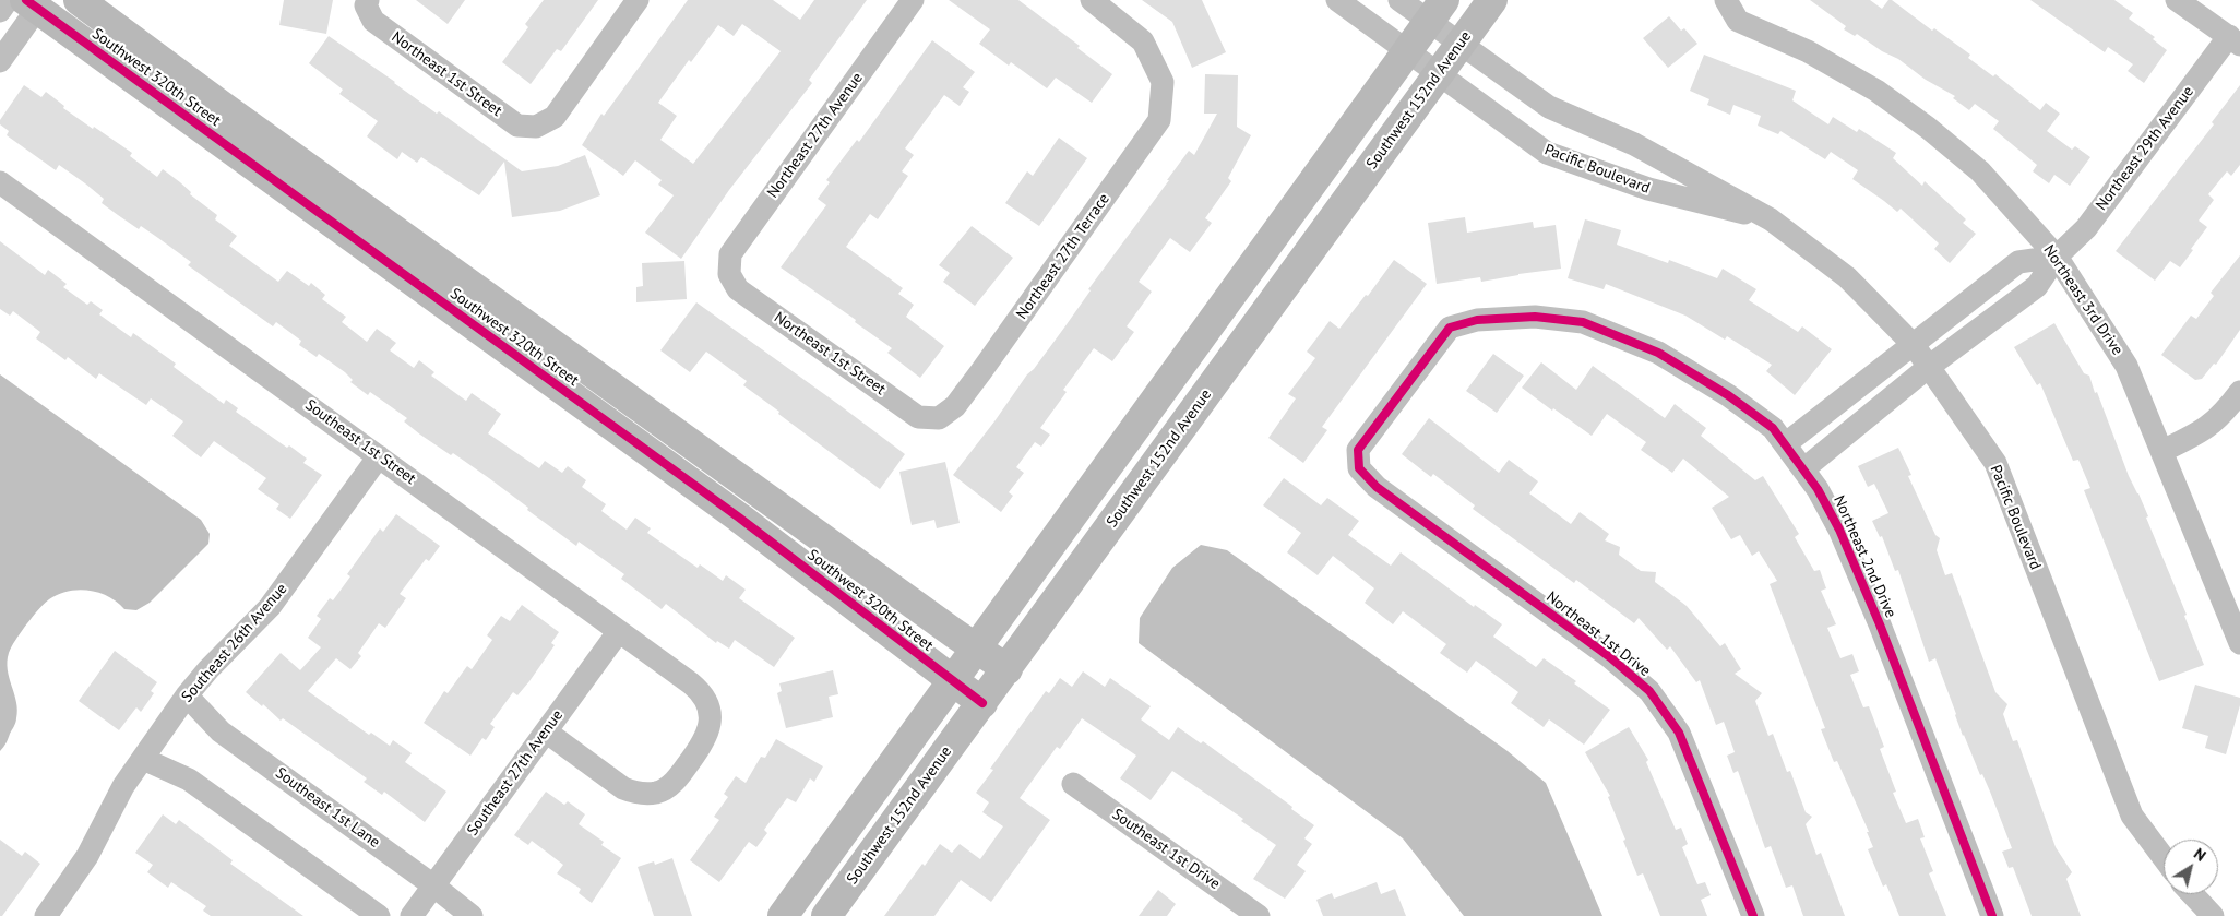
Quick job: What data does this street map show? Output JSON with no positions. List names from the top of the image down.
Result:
{
  "streets": {
    "street": [
      "Northeast 1st Street",
      "Southwest 320th Street",
      "Southwest 152nd Avenue",
      "Northeast 27th Avenue",
      "Northeast 29th Avenue",
      "Pacific Boulevard",
      "Northeast 27th Terrace",
      "Northeast 3rd Drive",
      "Southeast 1st Street",
      "Northeast 2nd Drive",
      "Northeast 1st Drive",
      "Southeast 26th Avenue",
      "Southeast 27th Avenue",
      "Southeast 1st Lane",
      "Southeast 1st Drive"
    ]
  },
  "crossings": [
    ["Northeast 1st Street", "Northeast 27th Avenue"],
    ["Northeast 1st Street", "Northeast 27th Terrace"],
    ["Southwest 320th Street", "Southwest 152nd Avenue"],
    ["Southwest 152nd Avenue", "Pacific Boulevard"],
    ["Northeast 29th Avenue", "Pacific Boulevard"],
    ["Northeast 29th Avenue", "Northeast 3rd Drive"],
    ["Northeast 29th Avenue", "Northeast 2nd Drive"],
    ["Southeast 1st Street", "Southeast 26th Avenue"],
    ["Southeast 1st Street", "Southeast 27th Avenue"],
    ["Northeast 2nd Drive", "Northeast 1st Drive"],
    ["Southeast 26th Avenue", "Southeast 1st Lane"],
    ["Southeast 27th Avenue", "Southeast 1st Lane"]
  ],
  "north": "top right"
}
